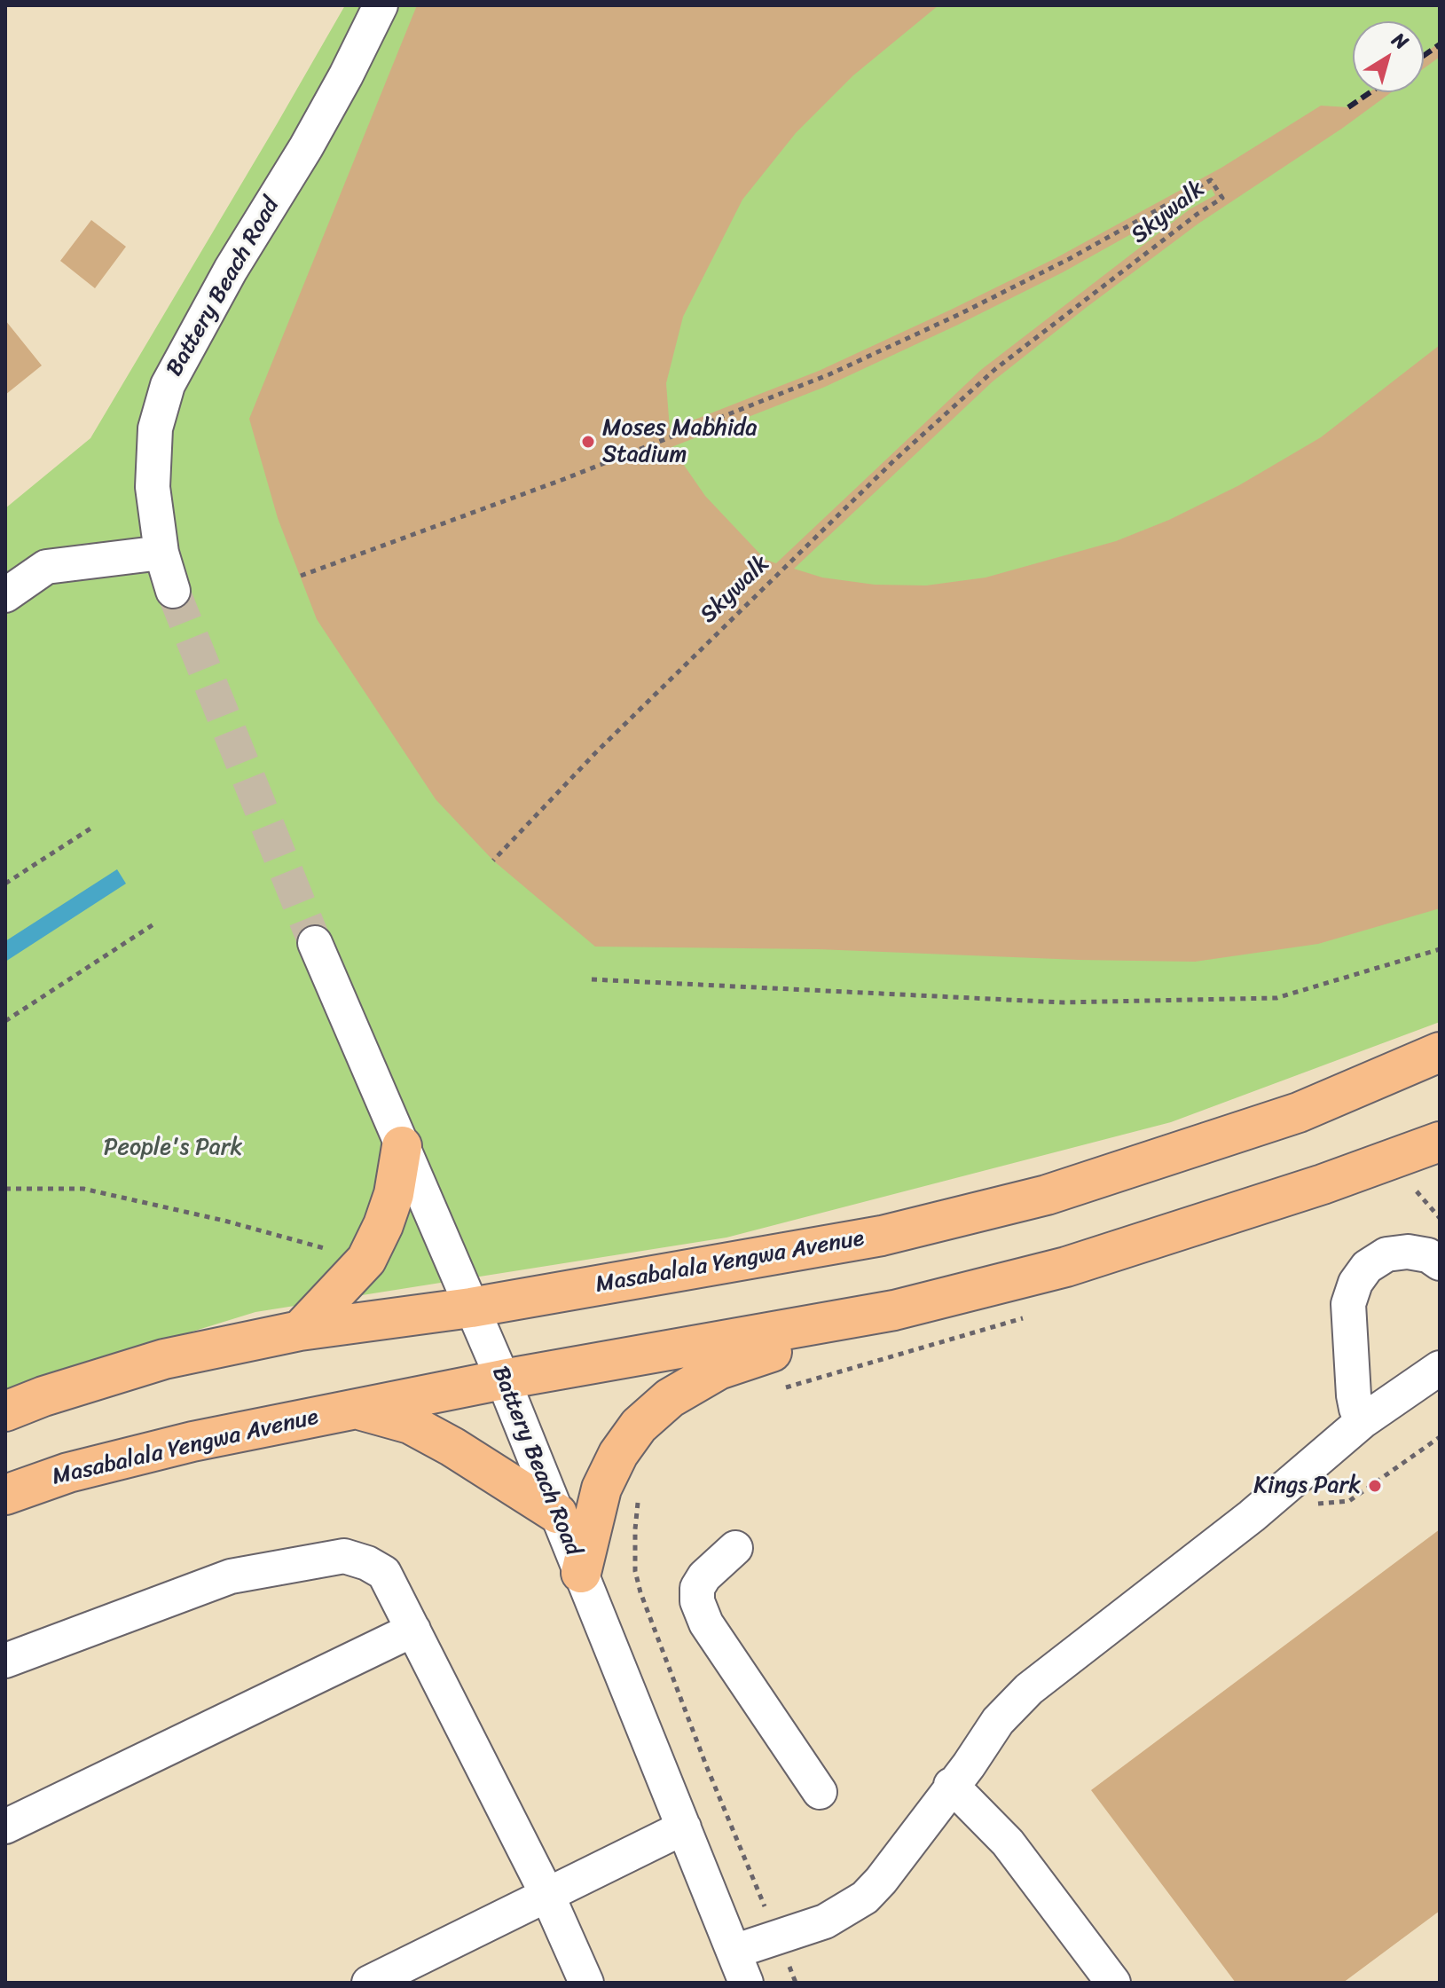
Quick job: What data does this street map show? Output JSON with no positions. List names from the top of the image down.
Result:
{
  "streets": {
    "main road": ["Masabalala Yengwa Avenue"],
    "street": ["Battery Beach Road"],
    "path": ["Skywalk"]
  },
  "crossings": [
    ["Battery Beach Road", "Masabalala Yengwa Avenue"]
  ],
  "parks": ["People's Park"],
  "places": ["Moses Mabhida Stadium", "Kings Park"],
  "north": "top right"
}
